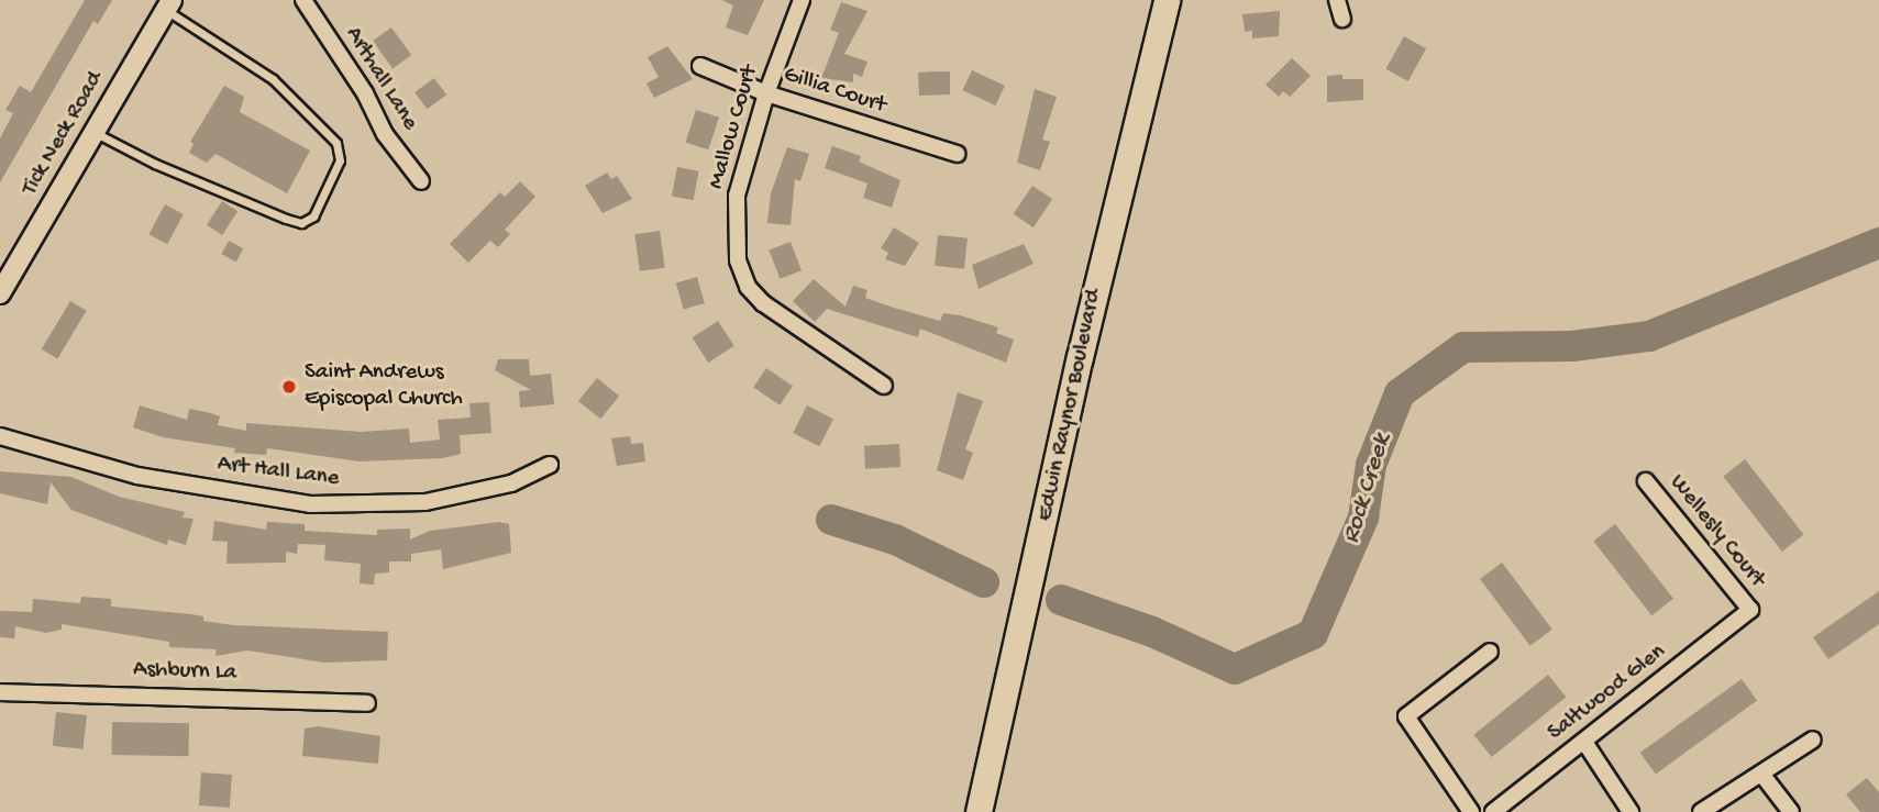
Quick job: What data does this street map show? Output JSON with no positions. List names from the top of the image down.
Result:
{
  "streets": {
    "main road": ["Edwin Raynor Boulevard"],
    "street": [
      "Arthall Lane",
      "Gillia Court",
      "Mallow Court",
      "Tick Neck Road",
      "Art Hall Lane",
      "Wellesly Court",
      "Ashburn La",
      "Saltwood Glen"
    ]
  },
  "crossings": [
    ["Gillia Court", "Mallow Court"],
    ["Wellesly Court", "Saltwood Glen"]
  ],
  "water": ["Rock Creek"],
  "places": ["Saint Andrews Episcopal Church"]
}
